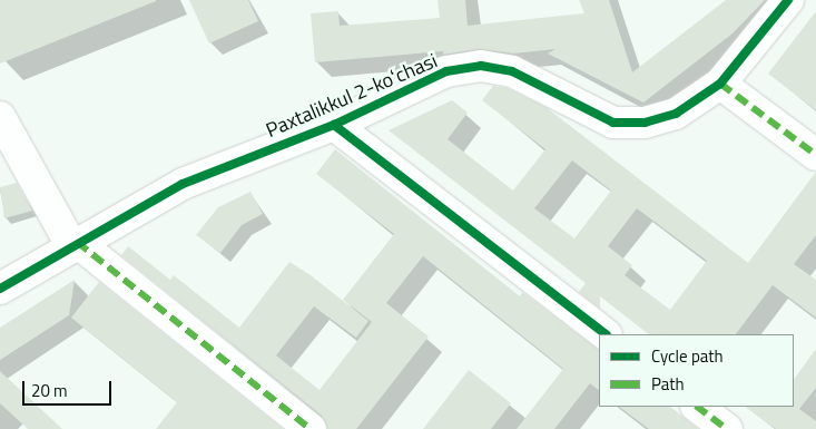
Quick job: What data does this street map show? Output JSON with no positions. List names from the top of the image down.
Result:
{
  "streets": {
    "street": ["Paxtalikkul 2-koʻchasi"]
  },
  "legend": ["Cycle path", "Path"],
  "scale_bar": "20 m"
}
